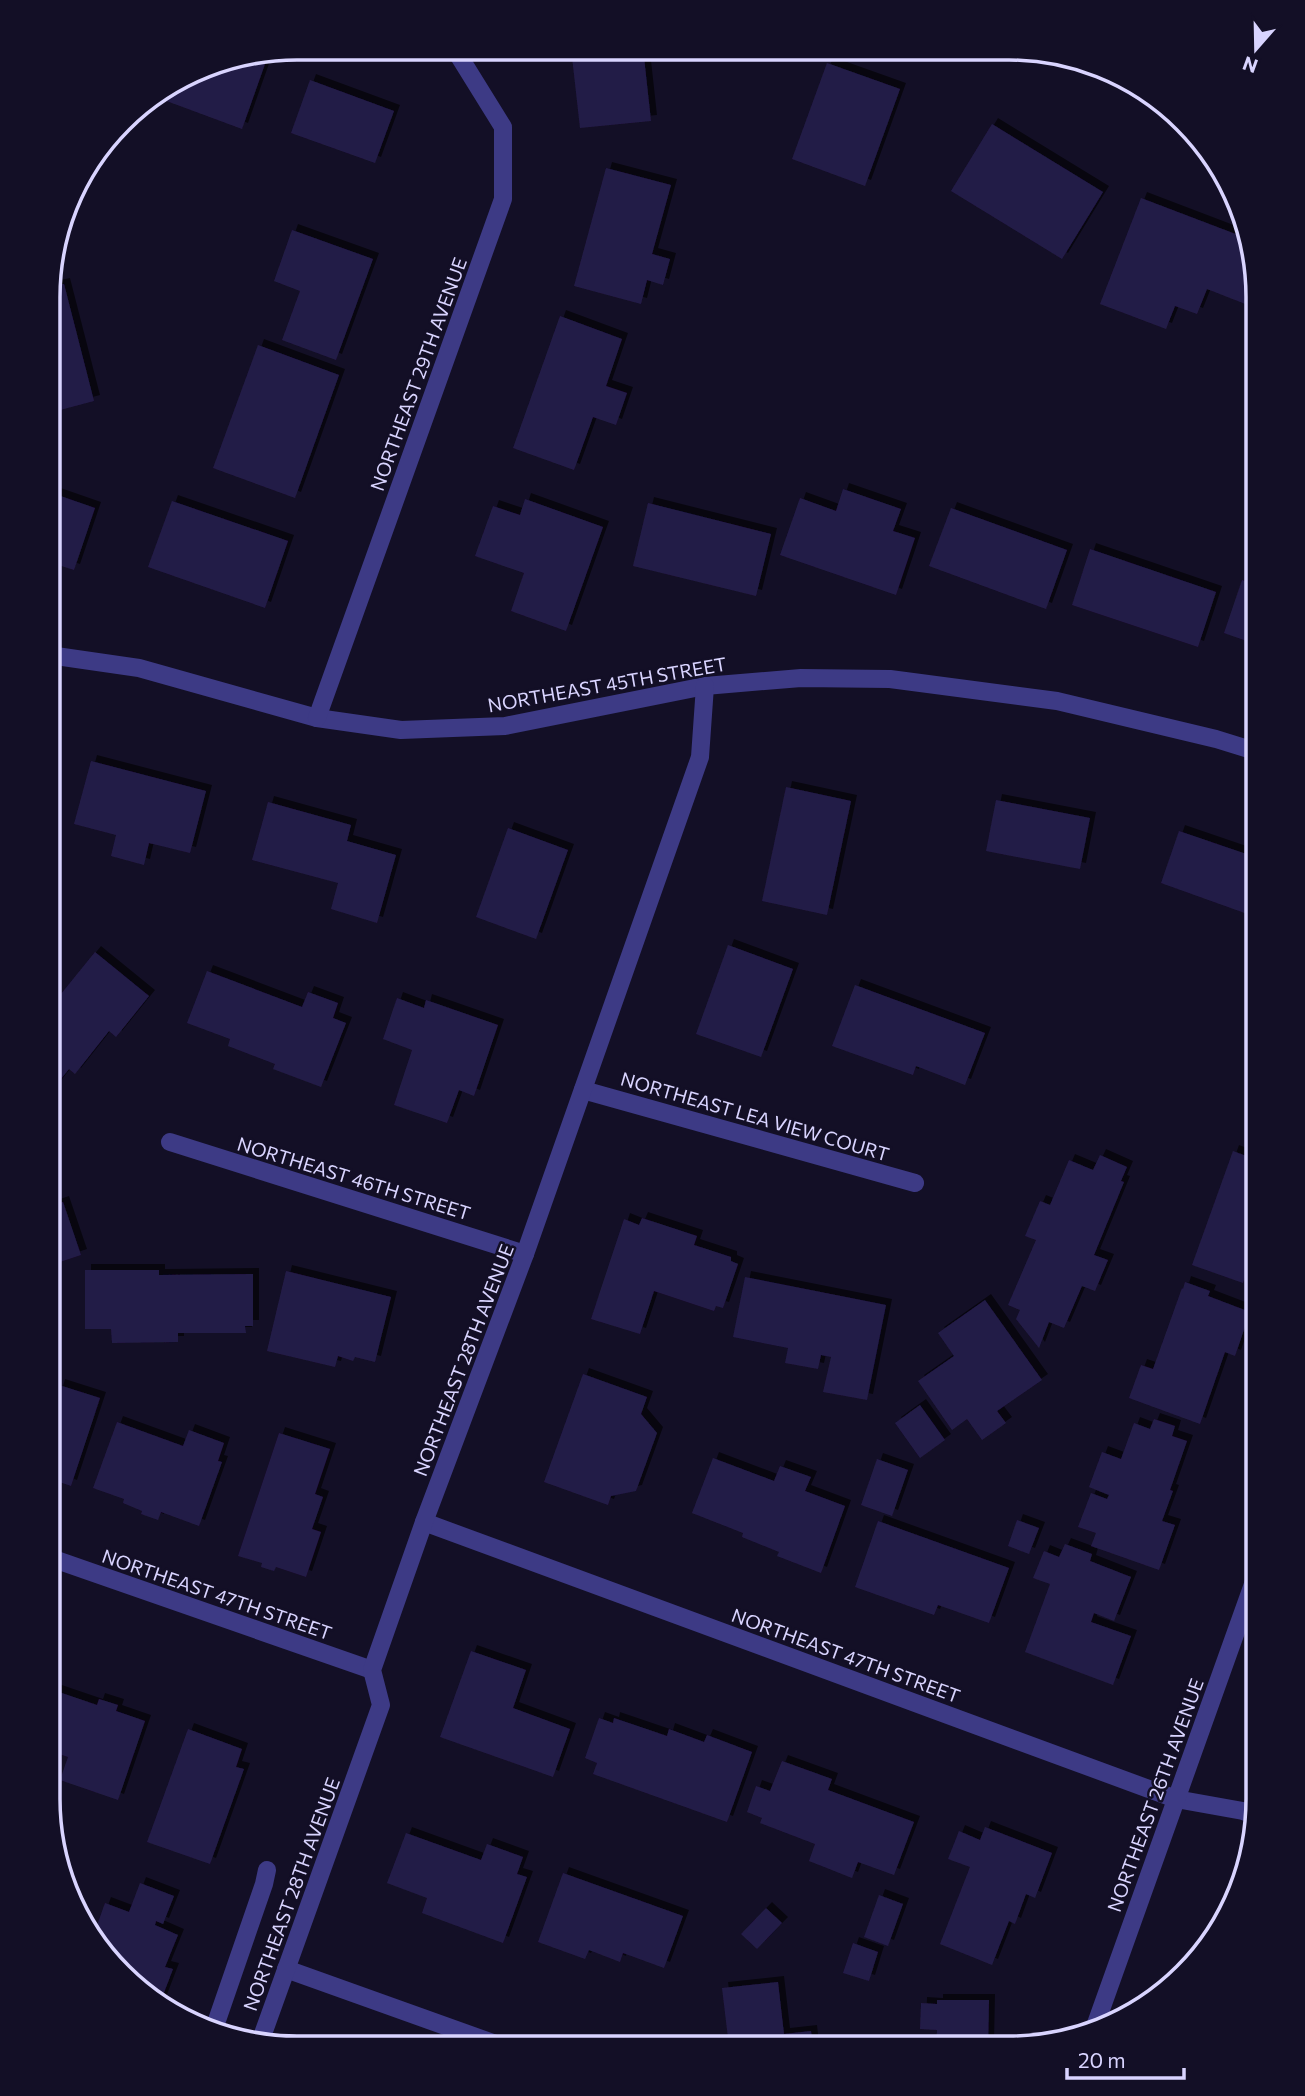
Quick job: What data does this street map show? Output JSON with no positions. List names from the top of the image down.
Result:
{
  "streets": {
    "street": [
      "NORTHEAST 29TH AVENUE",
      "NORTHEAST 45TH STREET",
      "NORTHEAST LEA VIEW COURT",
      "NORTHEAST 46TH STREET",
      "NORTHEAST 28TH AVENUE",
      "NORTHEAST 47TH STREET",
      "NORTHEAST 26TH AVENUE"
    ]
  },
  "crossings": [
    ["NORTHEAST 29TH AVENUE", "NORTHEAST 45TH STREET"],
    ["NORTHEAST 45TH STREET", "NORTHEAST 28TH AVENUE"],
    ["NORTHEAST LEA VIEW COURT", "NORTHEAST 28TH AVENUE"],
    ["NORTHEAST 46TH STREET", "NORTHEAST 28TH AVENUE"],
    ["NORTHEAST 28TH AVENUE", "NORTHEAST 47TH STREET"],
    ["NORTHEAST 47TH STREET", "NORTHEAST 26TH AVENUE"]
  ],
  "scale_bar": "20 m",
  "north": "bottom"
}
